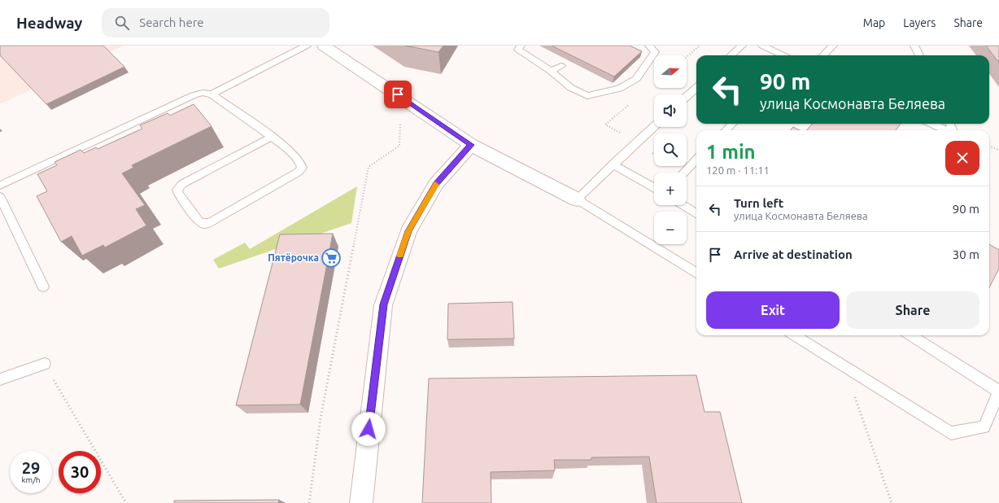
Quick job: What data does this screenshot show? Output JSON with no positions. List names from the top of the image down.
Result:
{
  "places": {
    "supermarket": ["Пятёрочка"]
  },
  "north": "right",
  "page": {
    "header": "Headway",
    "search": "Search here",
    "nav": ["Map", "Layers", "Share"],
    "map_buttons": ["+", "−"],
    "turn": ["90 m", "улица Космонавта Беляева"],
    "heading": ["1 min", "120 m · 11:11"],
    "list": [
      {
        "name": "Turn left",
        "note": "улица Космонавта Беляева",
        "value": "90 m"
      },
      {
        "name": "Arrive at destination",
        "value": "30 m"
      }
    ],
    "buttons": ["Exit", "Share"],
    "speed": "29 km/h",
    "limit": "30"
  }
}
